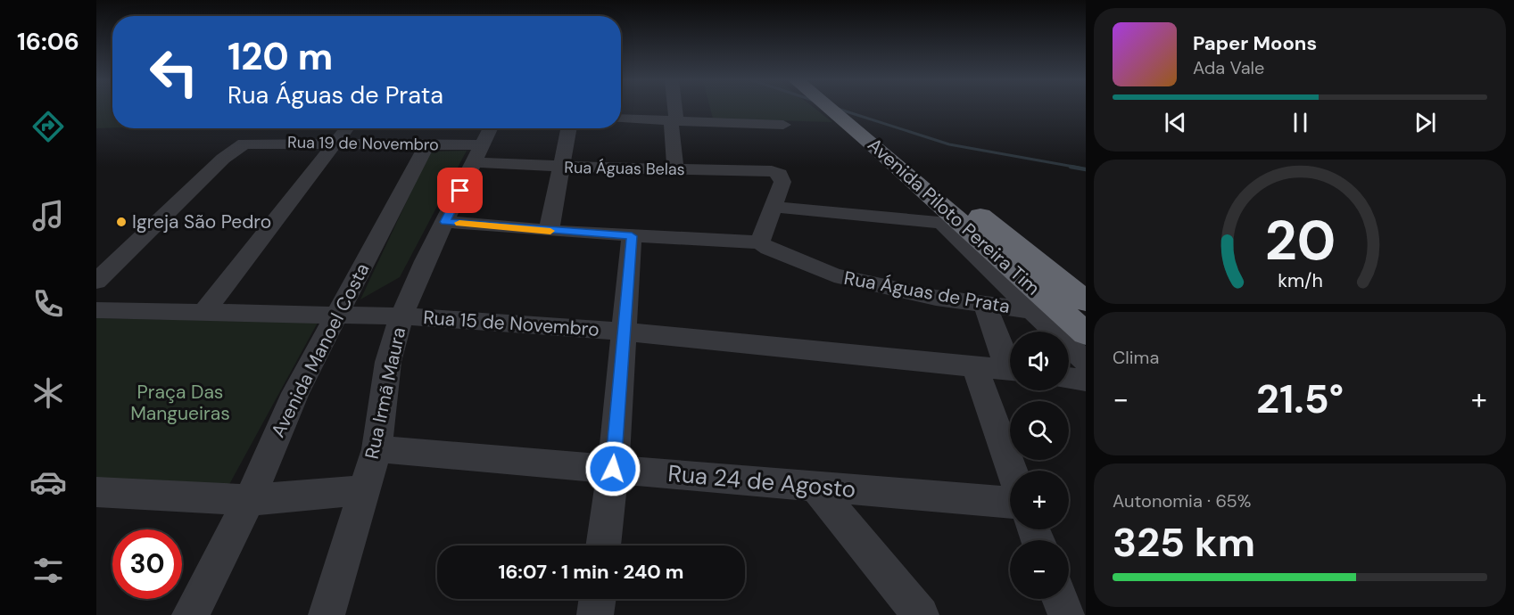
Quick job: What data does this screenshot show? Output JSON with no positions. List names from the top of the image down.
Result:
{
  "streets": {
    "highway": ["Avenida Piloto Pereira Tim"],
    "street": [
      "Rua 19 de Novembro",
      "Rua Águas Belas",
      "Rua Águas de Prata",
      "Rua 15 de Novembro",
      "Avenida Manoel Costa",
      "Rua Irmã Maura",
      "Rua 24 de Agosto"
    ]
  },
  "crossings": [
    ["Rua 19 de Novembro", "Rua Águas Belas"],
    ["Rua 19 de Novembro", "Avenida Manoel Costa"],
    ["Rua 19 de Novembro", "Rua Irmã Maura"],
    ["Rua Águas Belas", "Rua Irmã Maura"],
    ["Rua Águas de Prata", "Rua Irmã Maura"],
    ["Rua 15 de Novembro", "Avenida Manoel Costa"],
    ["Rua 15 de Novembro", "Rua Irmã Maura"],
    ["Rua Irmã Maura", "Rua 24 de Agosto"]
  ],
  "parks": ["Praça Das Mangueiras"],
  "places": ["Igreja São Pedro"],
  "page": {
    "tabs": "16:06",
    "turn": ["120 m", "Rua Águas de Prata"],
    "song": ["Paper Moons", "Ada Vale"],
    "tile": [
      "Clima",
      ["Autonomia · 65%", "325 km"]
    ],
    "map_buttons": ["+", "−"],
    "heat": ["−", "21.5°", "+"],
    "limit": "30",
    "trip": "16:07 · 1 min · 240 m",
    "gauge": ["20", "km/h"]
  }
}
